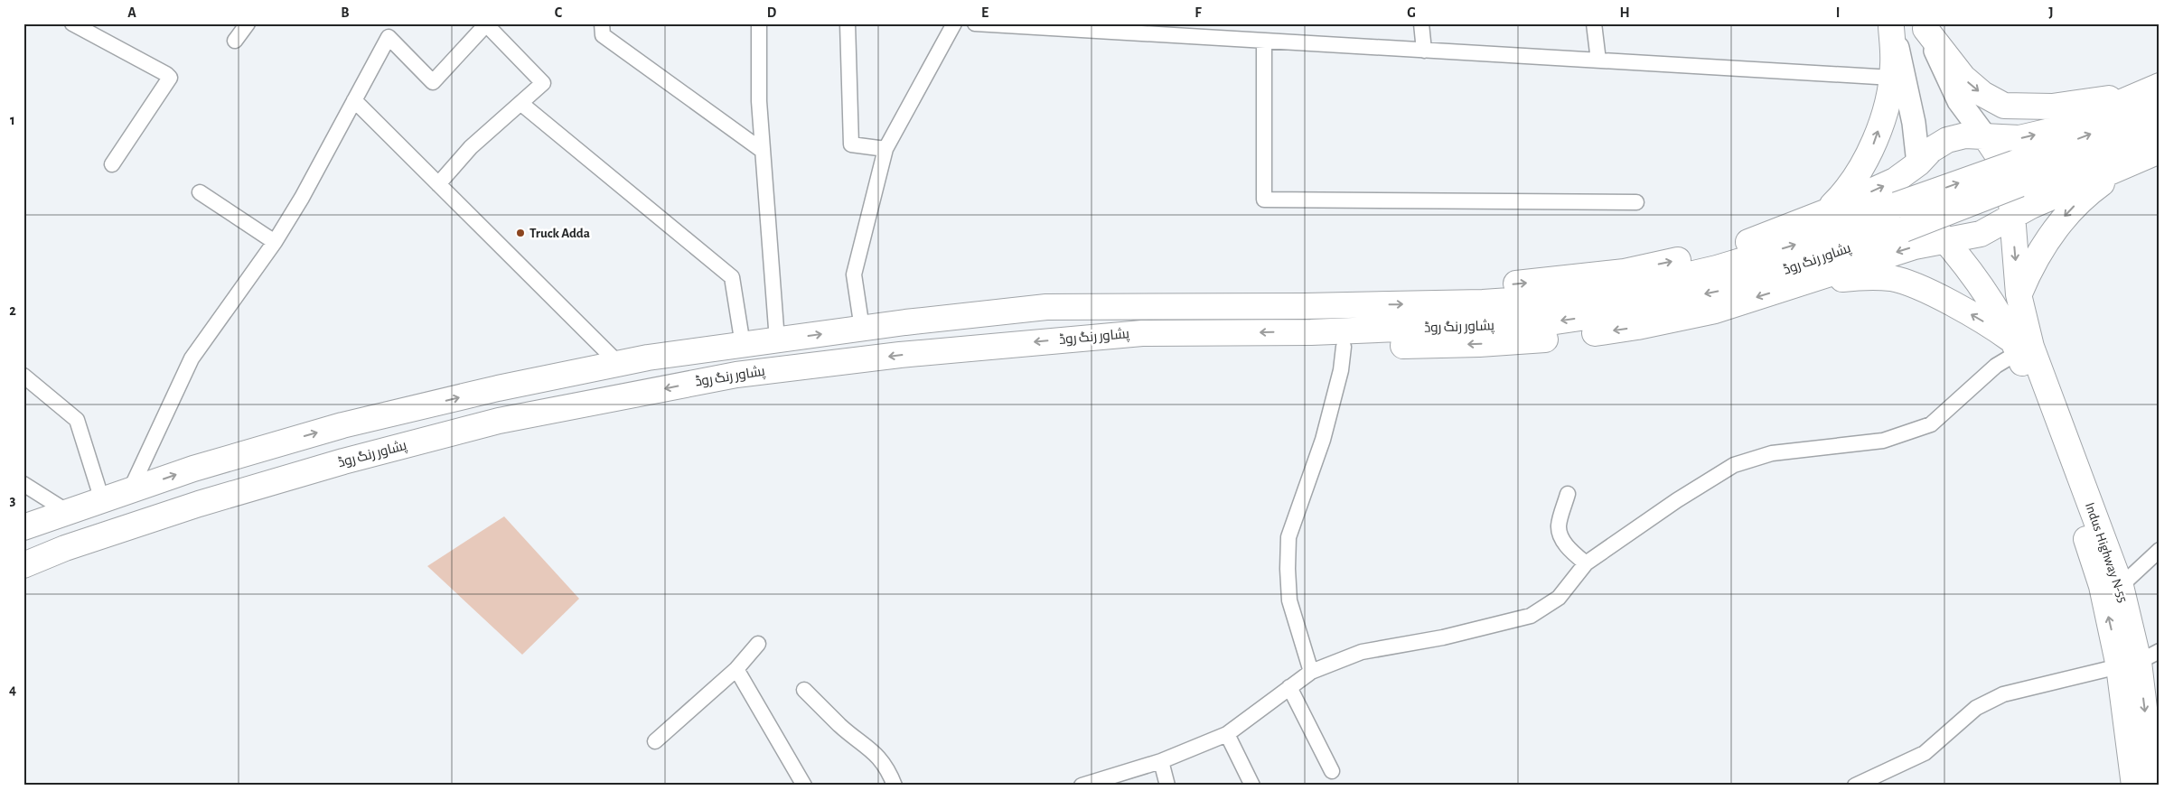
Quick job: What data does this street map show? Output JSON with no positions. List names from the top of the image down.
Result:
{
  "streets": {
    "highway": ["پشاور رنگ روڈ", "Indus Highway N-55"]
  },
  "places": ["Truck Adda"],
  "grid": {
    "columns": [
      "A",
      "B",
      "C",
      "D",
      "E",
      "F",
      "G",
      "H",
      "I",
      "J"
    ],
    "rows": [
      "1",
      "2",
      "3",
      "4"
    ]
  }
}
